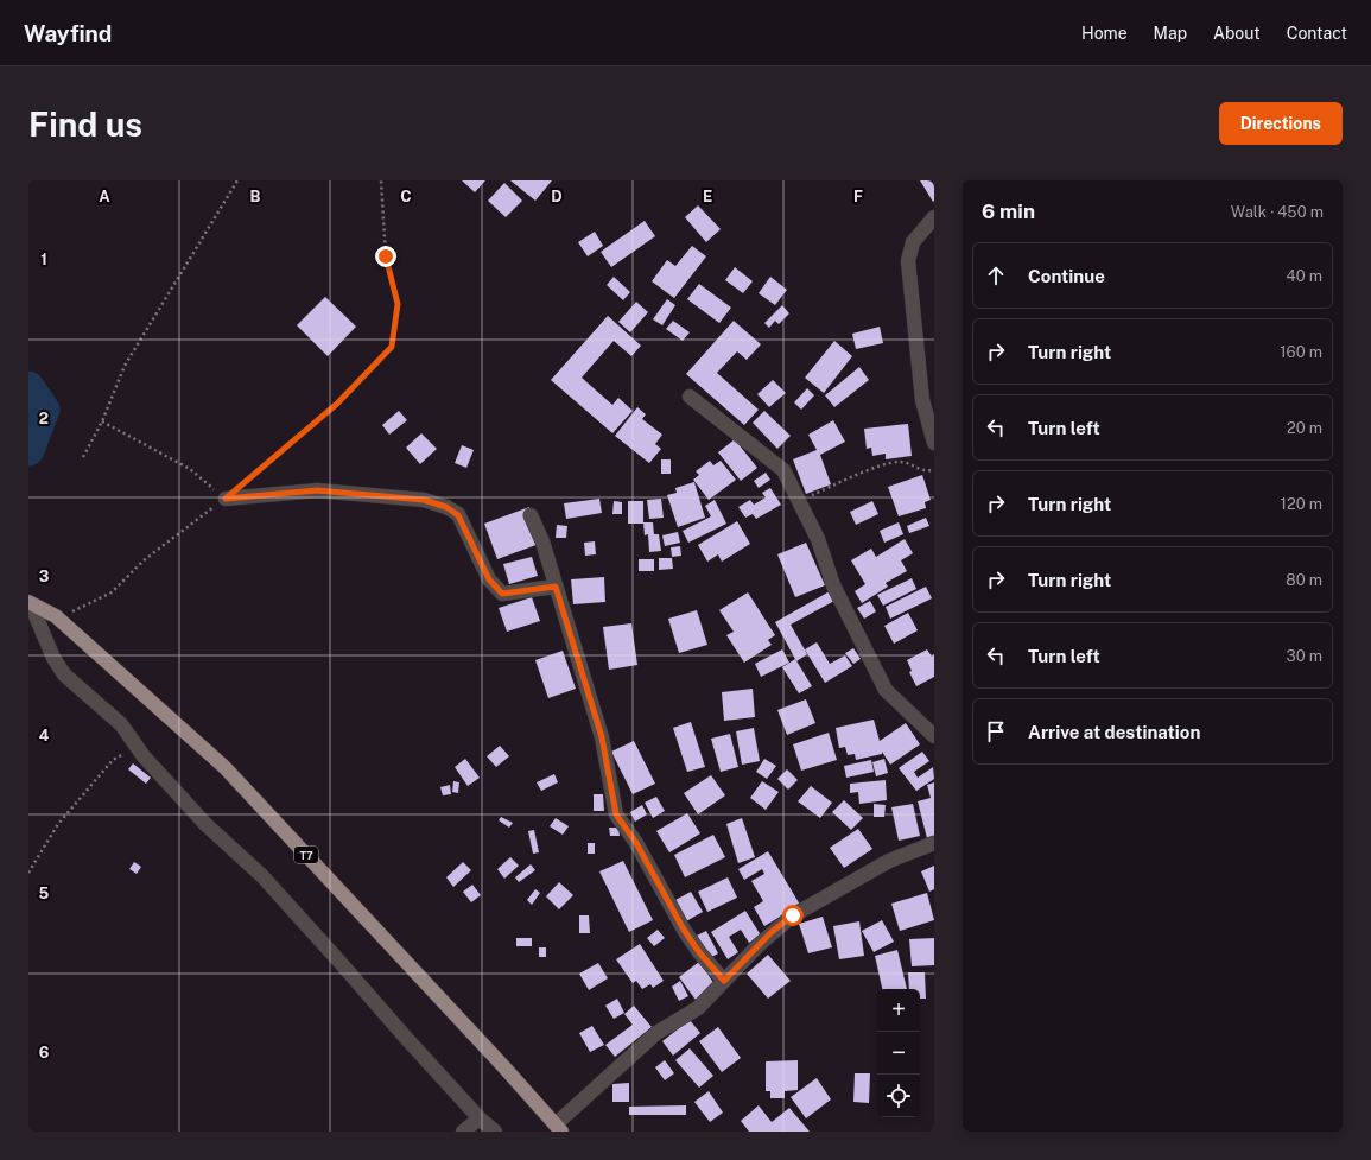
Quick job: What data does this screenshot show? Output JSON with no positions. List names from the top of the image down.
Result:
{
  "streets": {
    "highway": ["T7"]
  },
  "page": {
    "header": "Wayfind",
    "nav": [
      "Home",
      "Map",
      "About",
      "Contact"
    ],
    "buttons": "Directions",
    "title": "Find us",
    "heading": ["6 min", "Walk · 450 m"],
    "list": [
      ["Continue", "40 m"],
      ["Turn right", "160 m"],
      ["Turn left", "20 m"],
      ["Turn right", "120 m"],
      ["Turn right", "80 m"],
      ["Turn left", "30 m"],
      "Arrive at destination"
    ],
    "map_buttons": ["+", "−"]
  },
  "grid": {
    "columns": [
      "A",
      "B",
      "C",
      "D",
      "E",
      "F"
    ],
    "rows": [
      "1",
      "2",
      "3",
      "4",
      "5",
      "6"
    ]
  }
}
